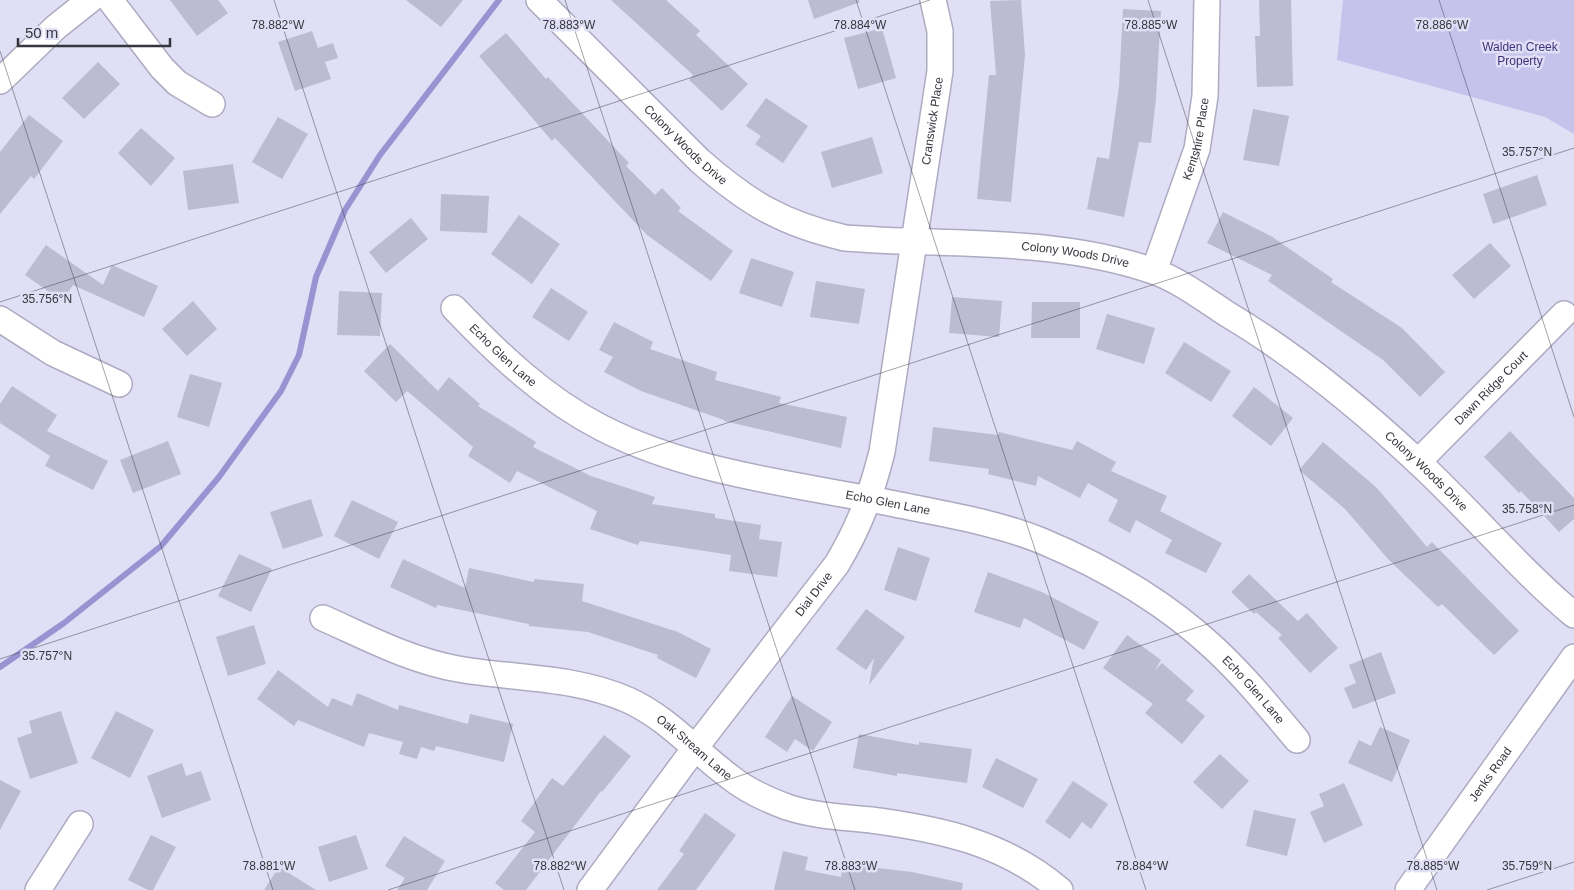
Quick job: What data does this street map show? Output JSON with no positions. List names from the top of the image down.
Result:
{
  "streets": {
    "street": [
      "Cranswick Place",
      "Kentshire Place",
      "Colony Woods Drive",
      "Echo Glen Lane",
      "Dawn Ridge Court",
      "Dial Drive",
      "Oak Stream Lane",
      "Jenks Road"
    ]
  },
  "crossings": [
    ["Cranswick Place", "Colony Woods Drive"],
    ["Cranswick Place", "Dial Drive"],
    ["Kentshire Place", "Colony Woods Drive"],
    ["Colony Woods Drive", "Dawn Ridge Court"],
    ["Colony Woods Drive", "Dial Drive"],
    ["Echo Glen Lane", "Dial Drive"],
    ["Dial Drive", "Oak Stream Lane"]
  ],
  "parks": ["Walden Creek Property"],
  "scale_bar": "50 m",
  "coordinates": [
    "78.882°W",
    "78.883°W",
    "78.884°W",
    "78.885°W",
    "78.886°W",
    "35.757°N",
    "35.756°N",
    "35.758°N",
    "78.881°W",
    "35.759°N"
  ]
}
